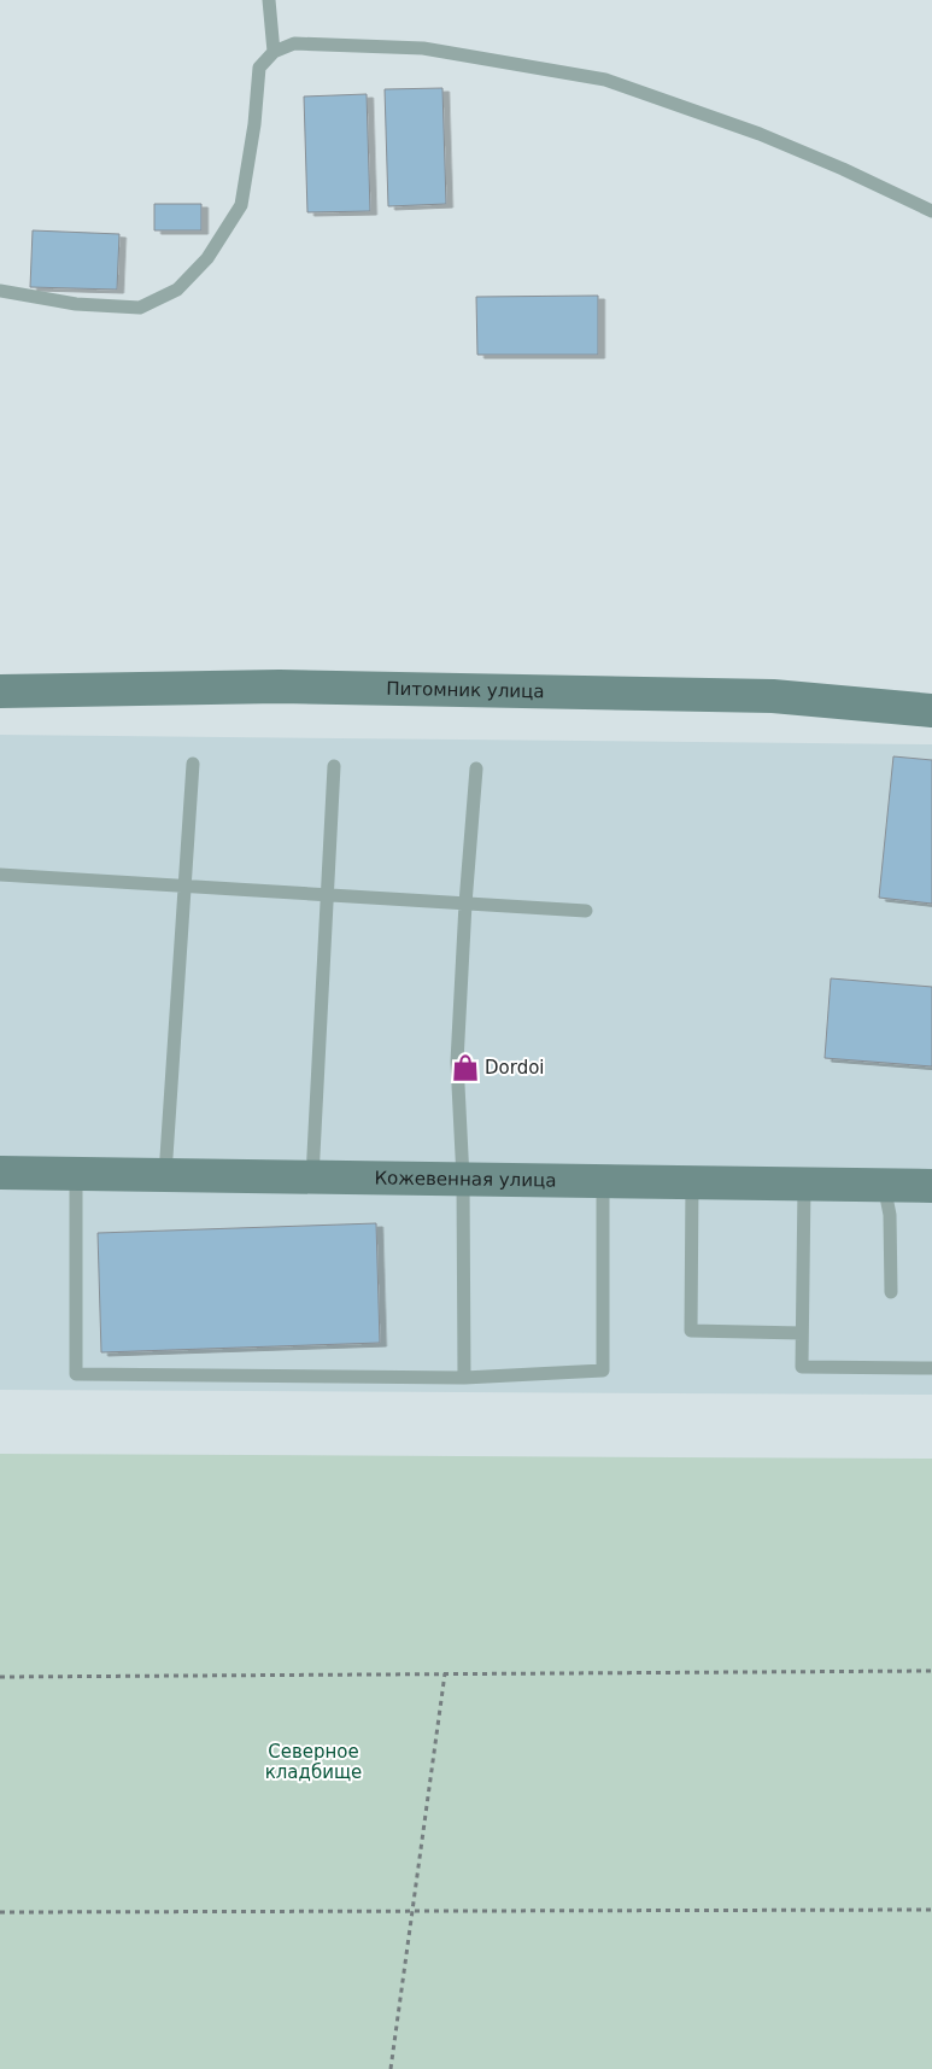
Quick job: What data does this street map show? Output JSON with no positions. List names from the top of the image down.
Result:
{
  "streets": {
    "street": ["Питомник улица", "Кожевенная улица"]
  },
  "parks": ["Северное кладбище"],
  "places": {
    "shop": ["Dordoi"]
  }
}
